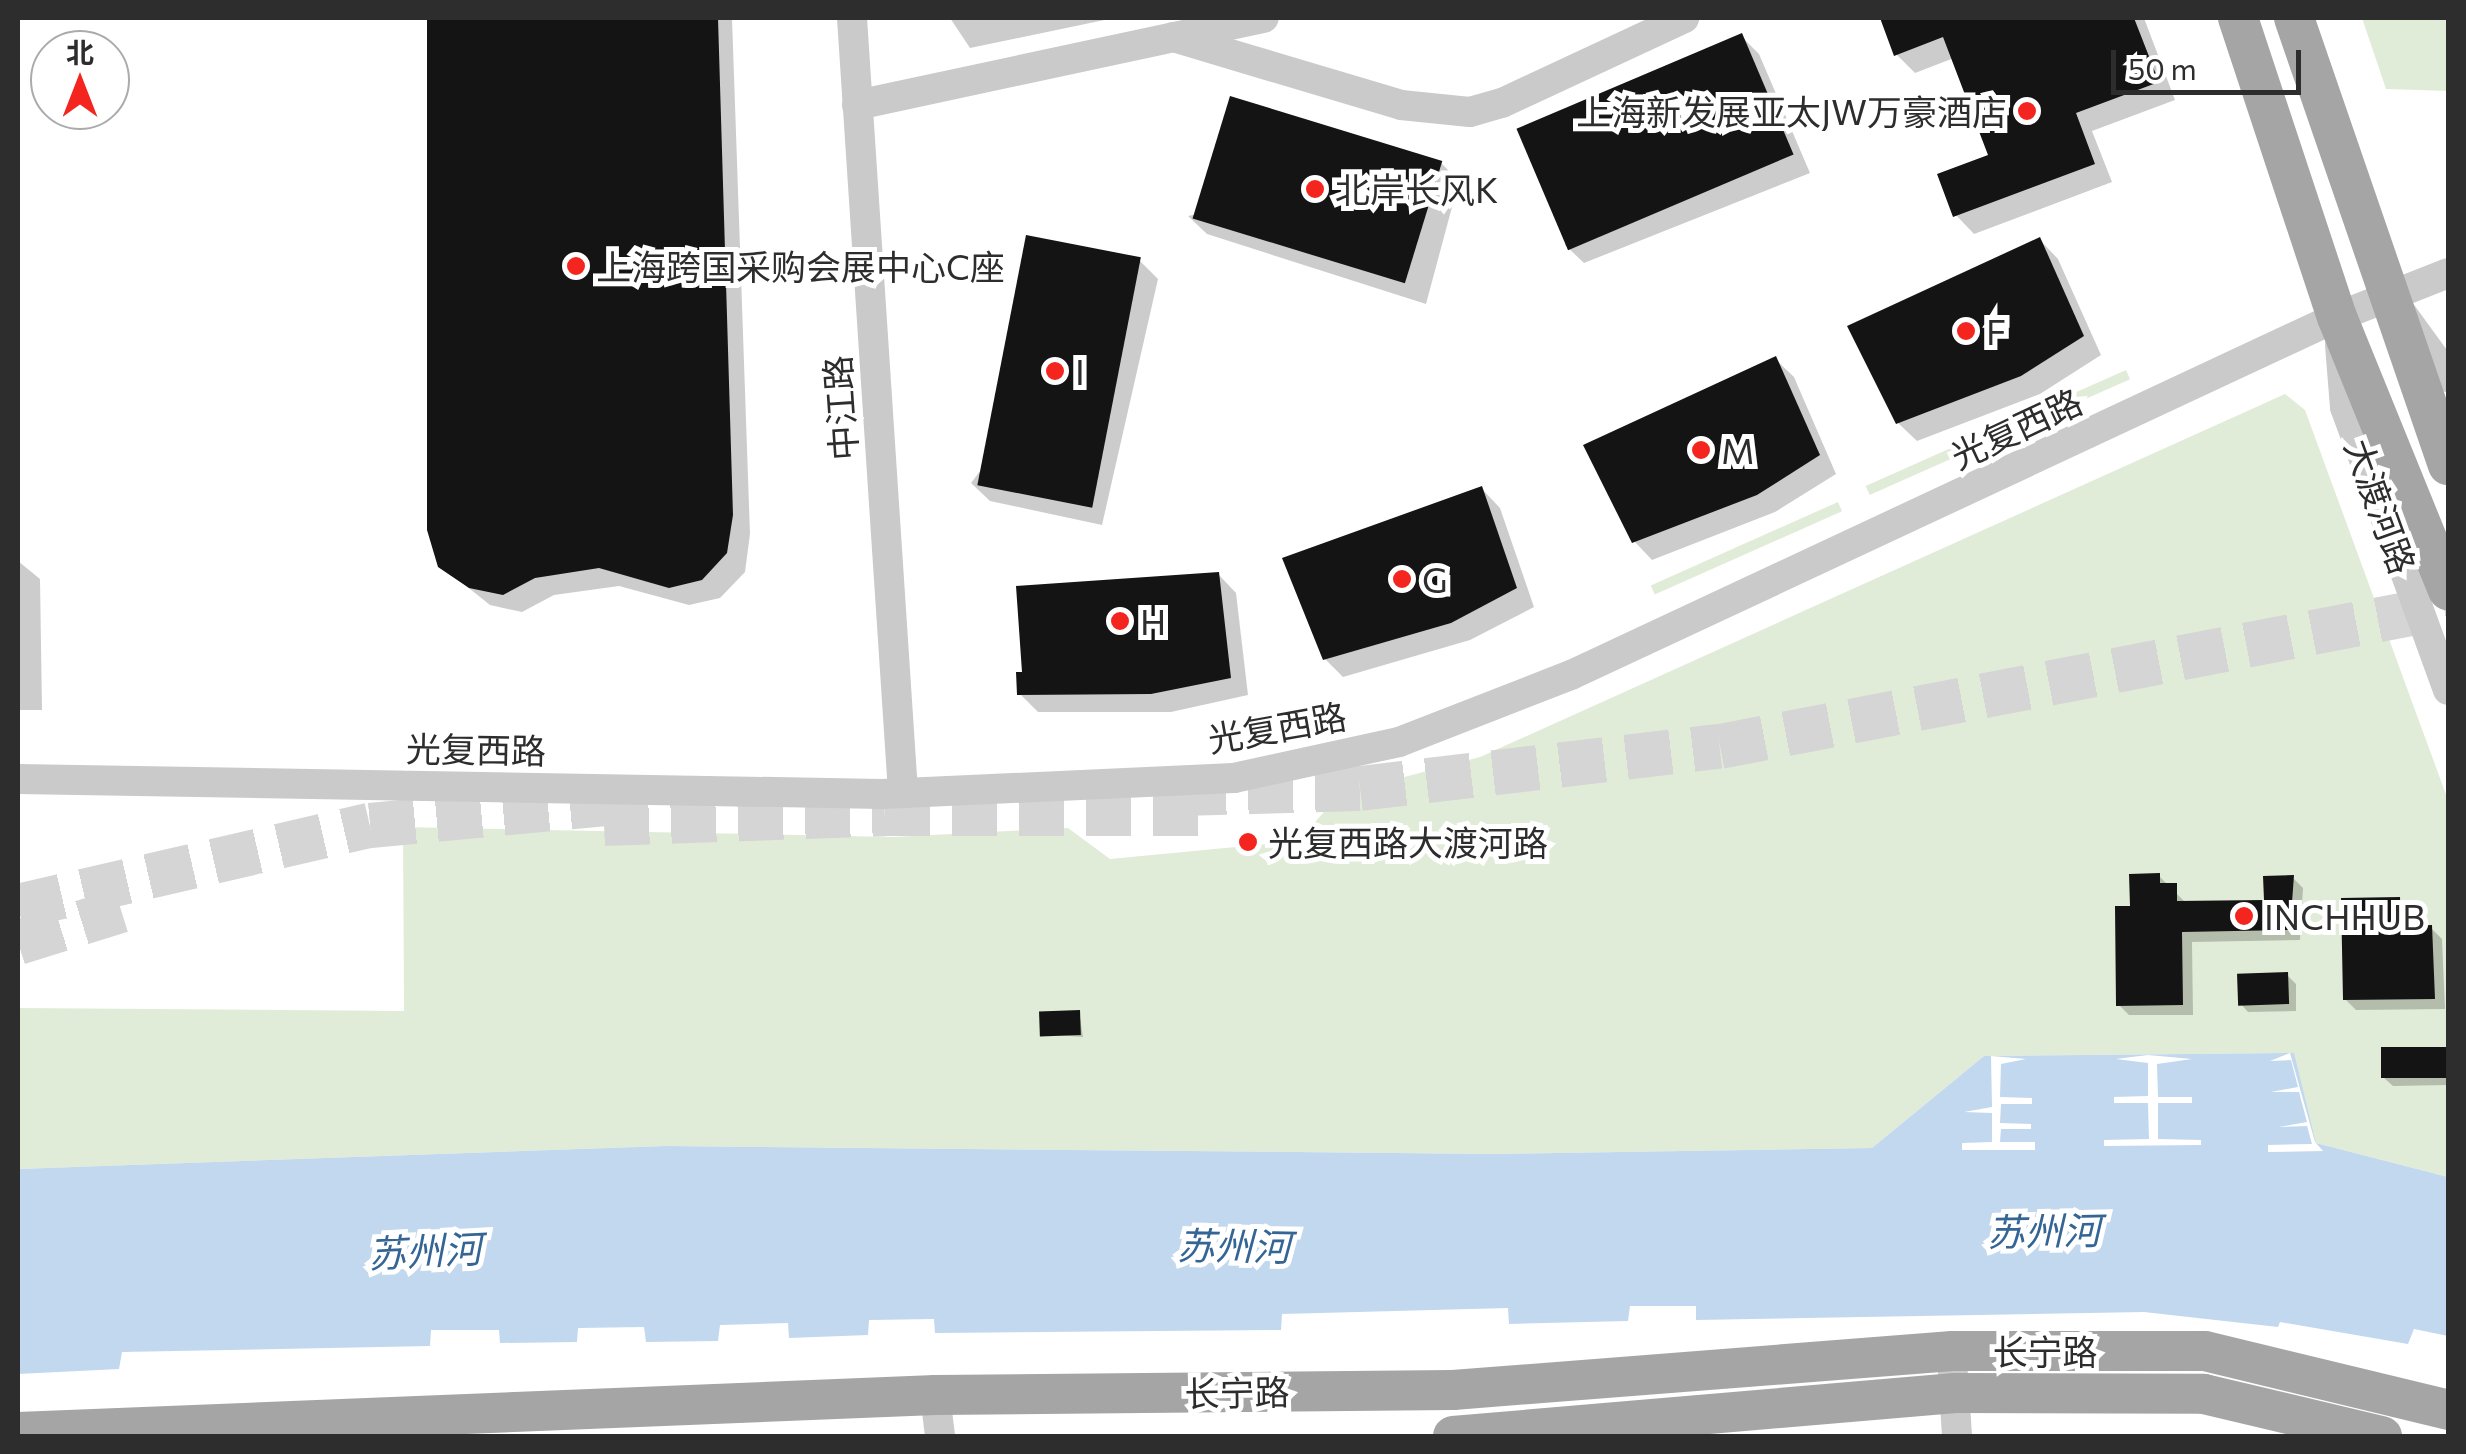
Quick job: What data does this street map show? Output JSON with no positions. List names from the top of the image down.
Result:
{
  "streets": {
    "main road": ["大渡河路", "长宁路"],
    "street": ["中江路", "光复西路"]
  },
  "crossings": [
    ["中江路", "光复西路"],
    ["光复西路", "大渡河路"]
  ],
  "water": ["苏州河"],
  "places": [
    "上海新发展亚太JW万豪酒店",
    "北岸长风K",
    "上海跨国采购会展中心C座",
    "F",
    "I",
    "M",
    "G",
    "H",
    "光复西路大渡河路",
    "INCHHUB"
  ],
  "scale_bar": "50 m",
  "north": "top"
}
